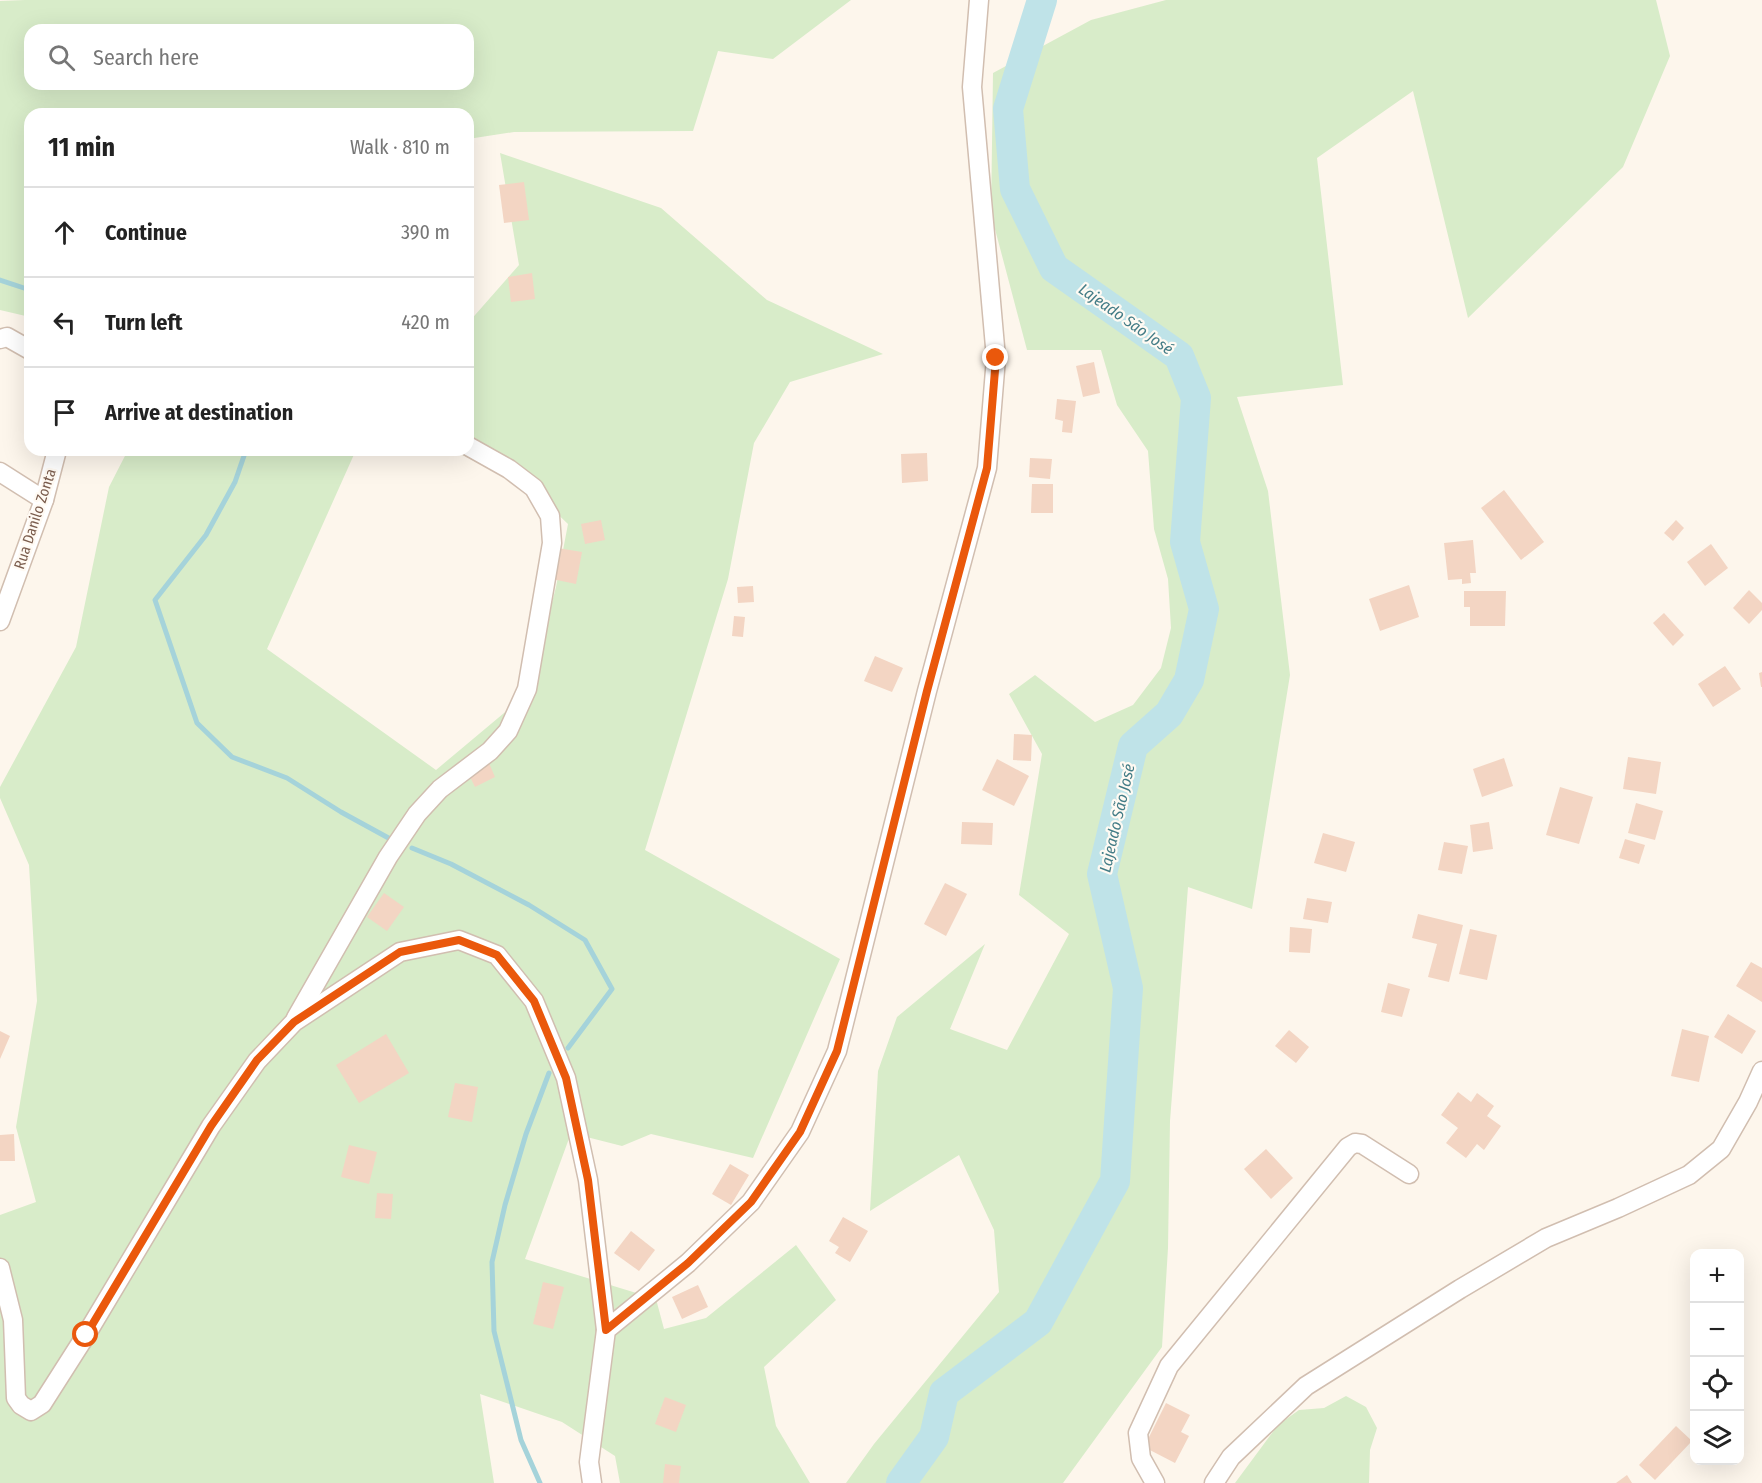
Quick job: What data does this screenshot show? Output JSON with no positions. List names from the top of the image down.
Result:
{
  "streets": {
    "street": ["Rua Danilo Zonta"]
  },
  "water": ["Lajeado São José"],
  "page": {
    "search": "Search here",
    "heading": ["11 min", "Walk · 810 m"],
    "list": [
      ["Continue", "390 m"],
      ["Turn left", "420 m"],
      "Arrive at destination"
    ],
    "map_buttons": ["+", "−"]
  }
}
